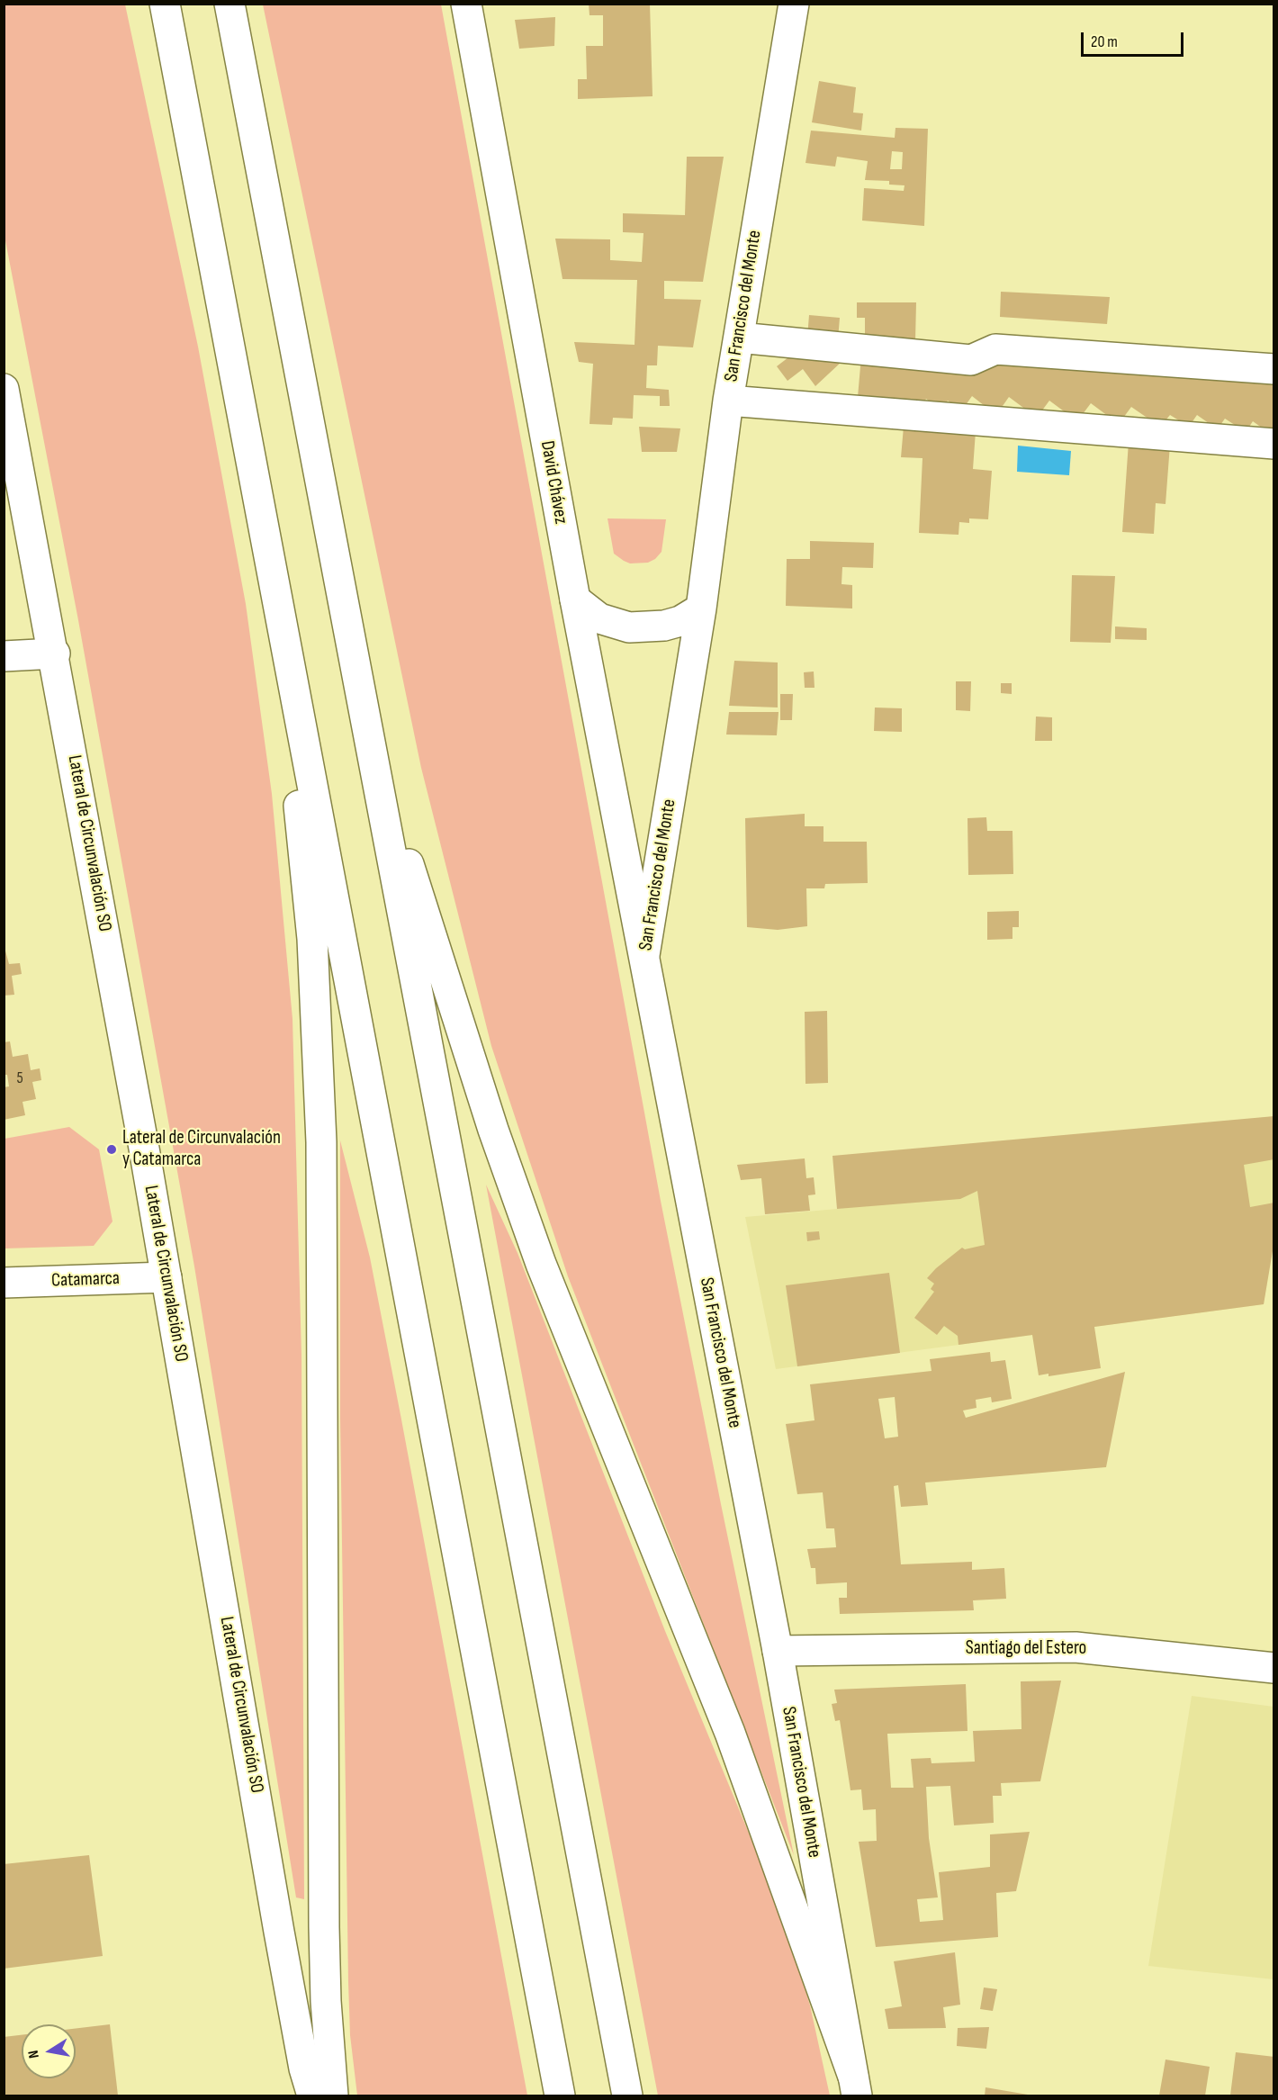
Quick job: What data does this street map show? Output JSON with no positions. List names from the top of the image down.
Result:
{
  "streets": {
    "main road": [
      "San Francisco del Monte",
      "David Chávez",
      "Lateral de Circunvalación SO",
      "Catamarca",
      "Santiago del Estero"
    ]
  },
  "crossings": [
    ["San Francisco del Monte", "David Chávez"],
    ["San Francisco del Monte", "Santiago del Estero"],
    ["Lateral de Circunvalación SO", "Catamarca"]
  ],
  "places": ["Lateral de Circunvalación y Catamarca"],
  "house_numbers": ["5"],
  "scale_bar": "20 m",
  "north": "left"
}
